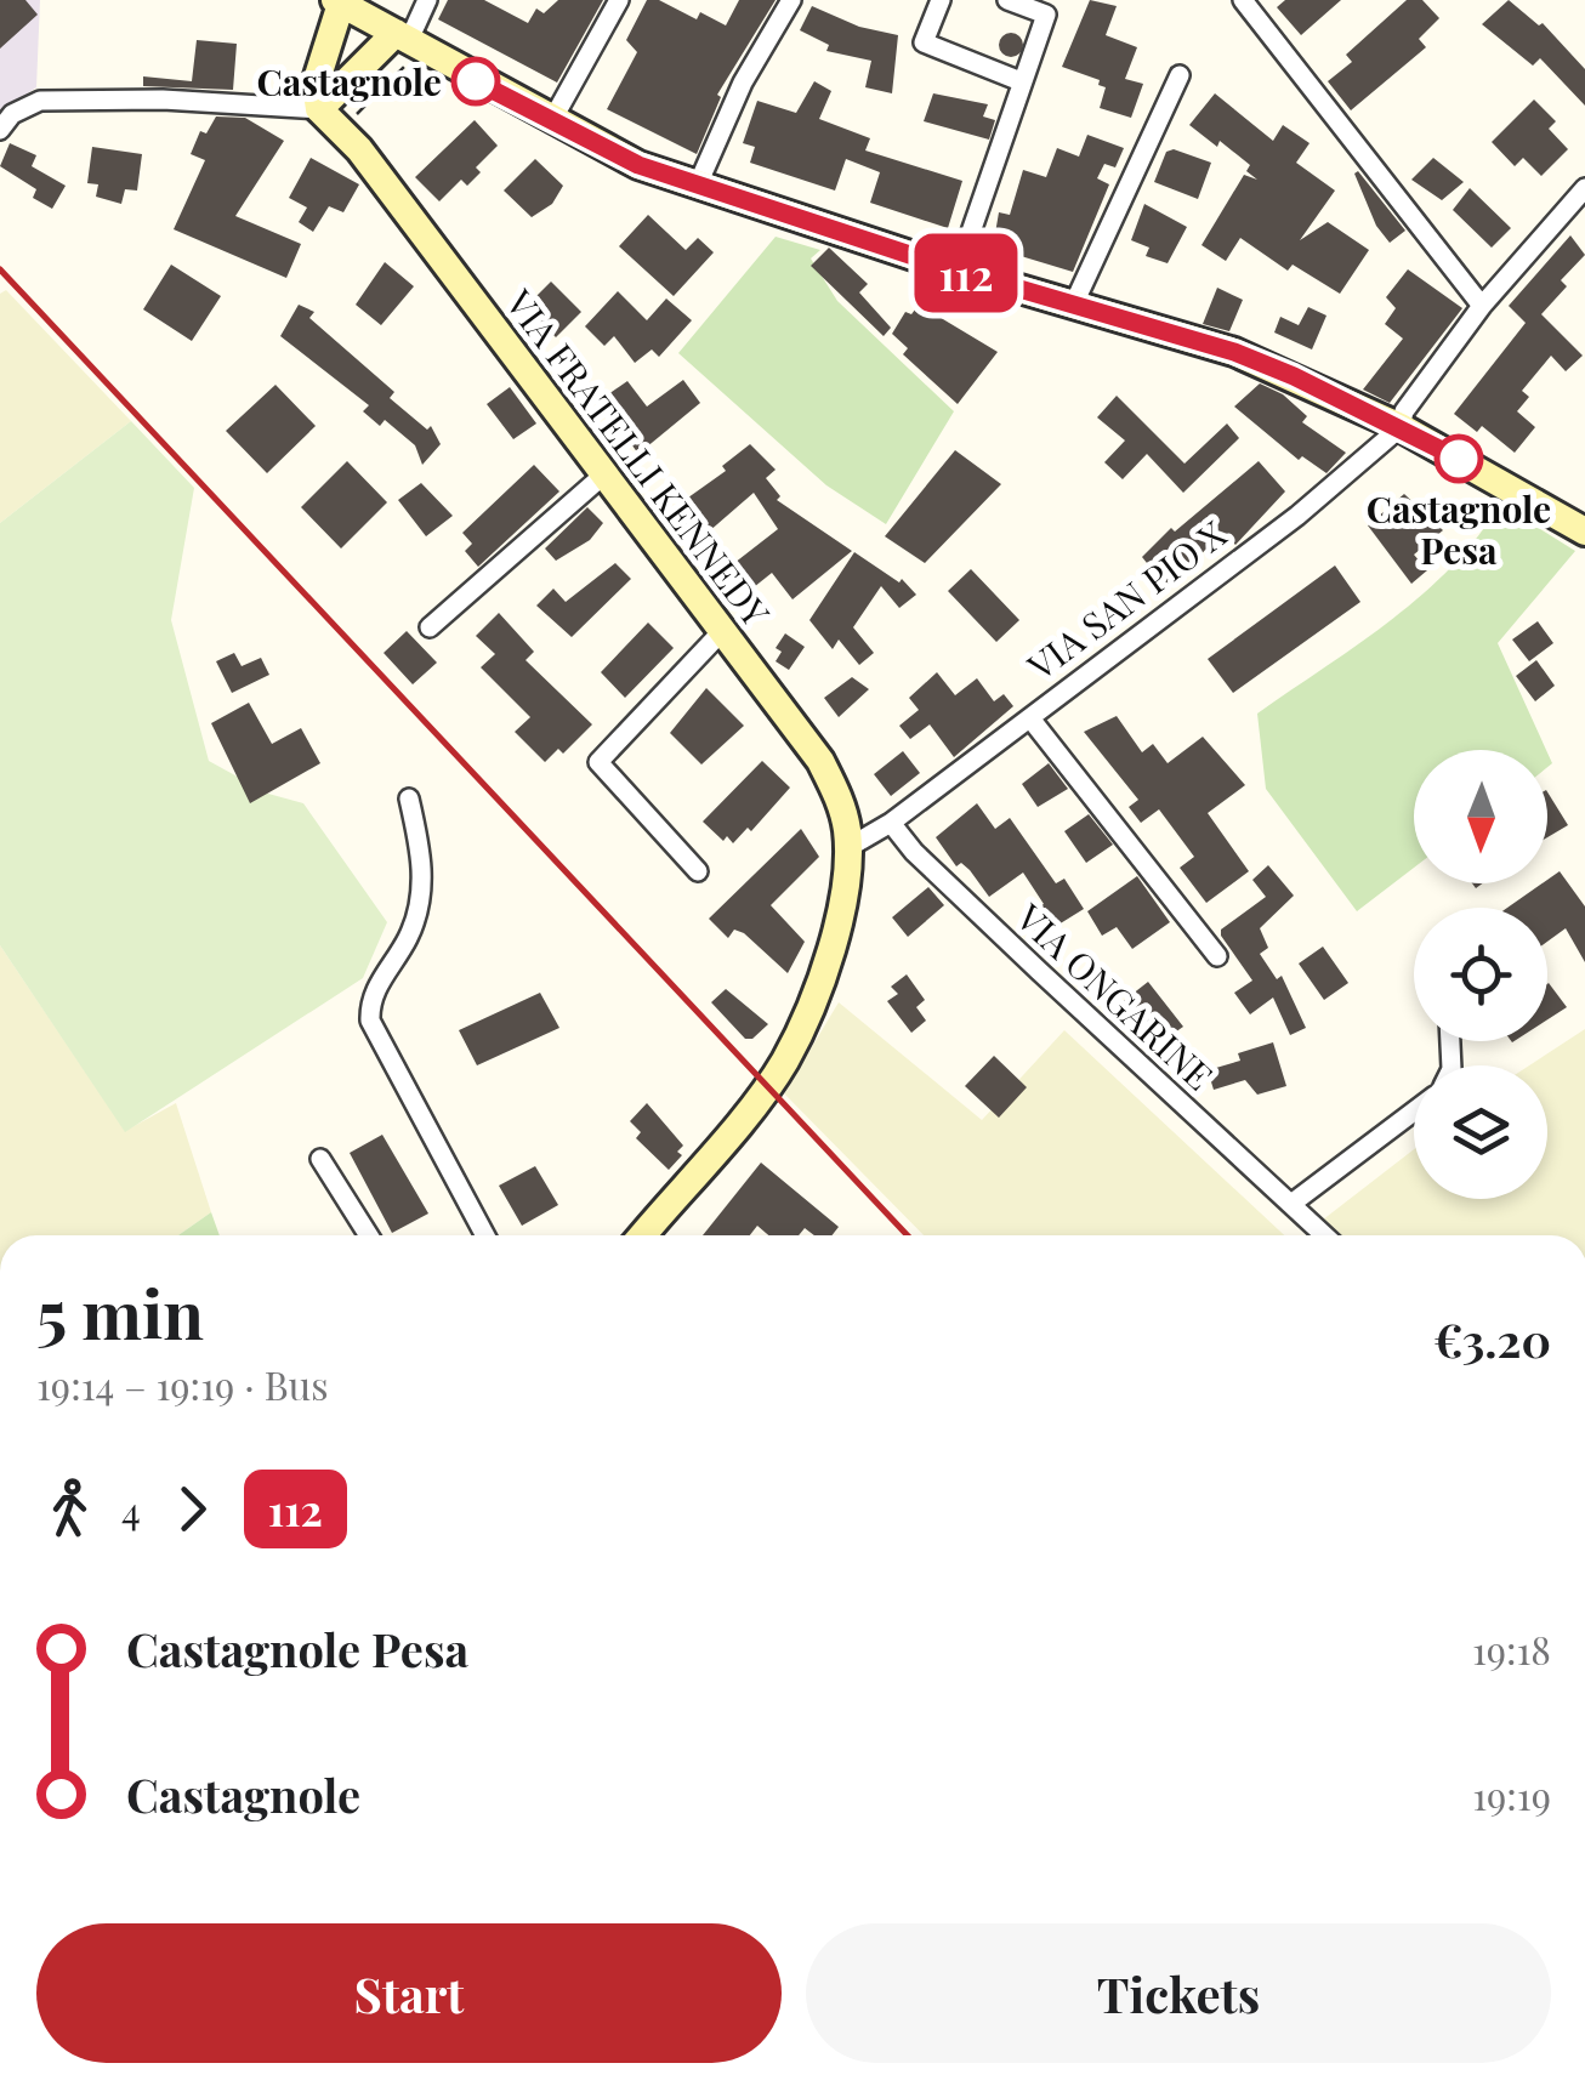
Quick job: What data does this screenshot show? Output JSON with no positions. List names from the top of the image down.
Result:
{
  "streets": {
    "street": ["VIA FRATELLI KENNEDY", "VIA SAN PIO X", "VIA ONGARINE"]
  },
  "crossings": [
    ["VIA SAN PIO X", "VIA ONGARINE"]
  ],
  "places": ["Castagnole", "Castagnole Pesa"],
  "lines": ["bus line 112"],
  "north": "bottom",
  "page": {
    "on_map": "112",
    "heading": ["5 min", "19:14 – 19:19 · Bus", "€3.20"],
    "legs": ["4", "112"],
    "list": [
      {
        "name": "Castagnole Pesa",
        "value": "19:18"
      },
      {
        "name": "Castagnole",
        "value": "19:19"
      }
    ],
    "buttons": ["Start", "Tickets"]
  }
}
